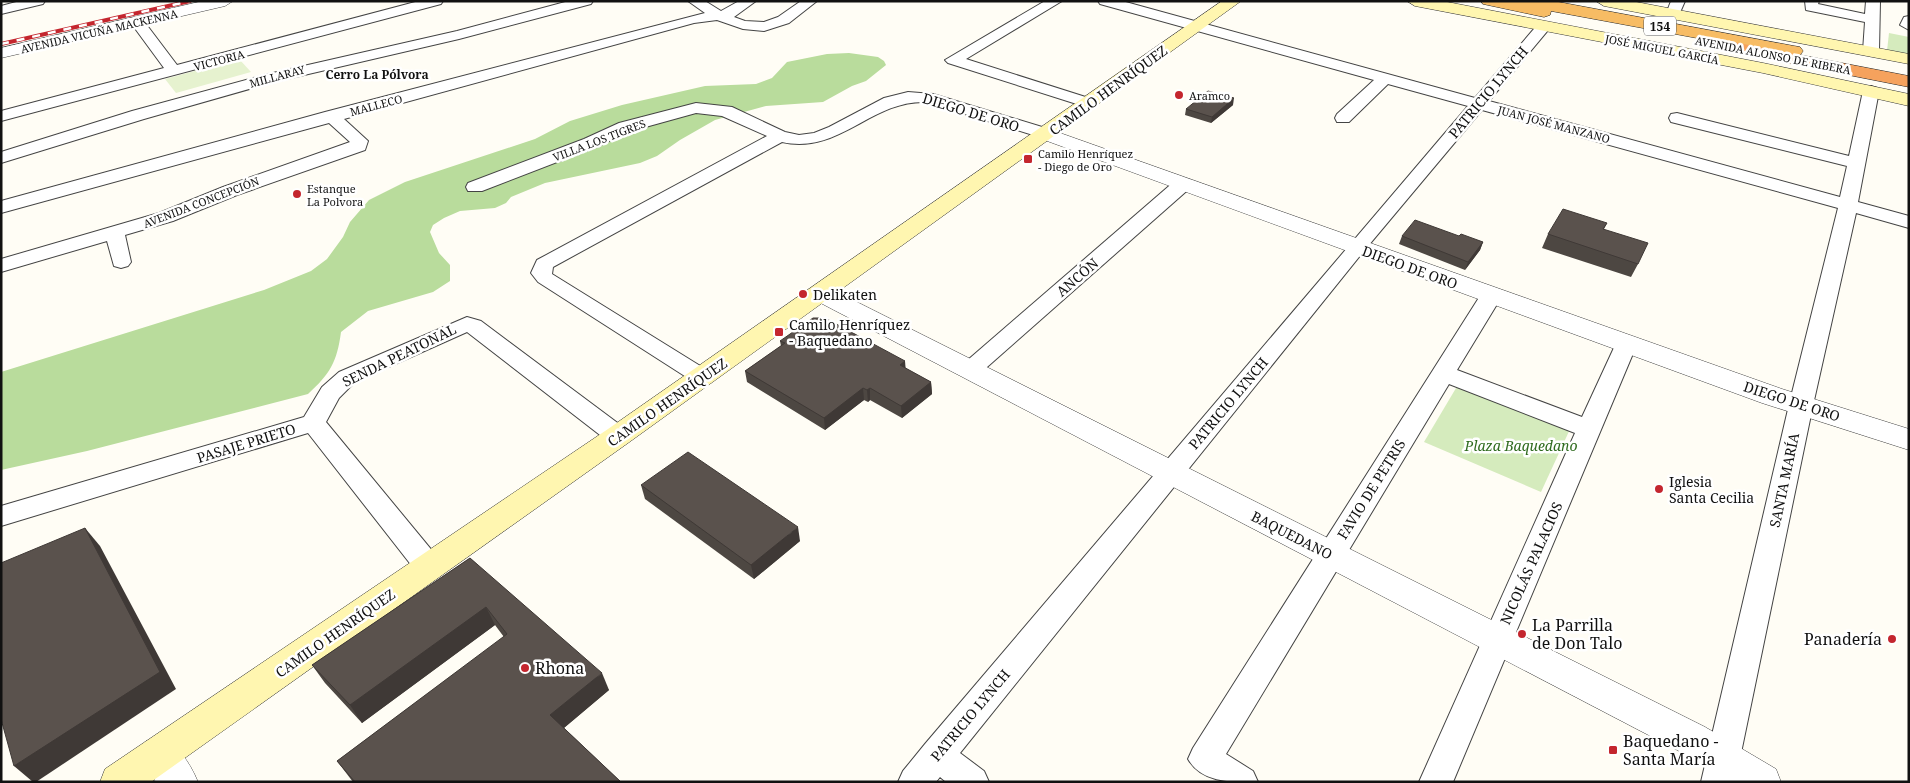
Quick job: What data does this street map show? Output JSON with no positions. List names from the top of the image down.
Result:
{
  "streets": {
    "highway": ["154", "AVENIDA ALONSO DE RIBERA"],
    "main road": ["JOSÉ MIGUEL GARCÍA", "CAMILO HENRÍQUEZ"],
    "street": [
      "AVENIDA VICUÑA MACKENNA",
      "VICTORIA",
      "MILLARAY",
      "PATRICIO LYNCH",
      "MALLECO",
      "DIEGO DE ORO",
      "JUAN JOSÉ MANZANO",
      "VILLA LOS TIGRES",
      "AVENIDA CONCEPCIÓN",
      "ANCÓN",
      "SENDA PEATONAL",
      "PASAJE PRIETO",
      "SANTA MARÍA",
      "FAVIO DE PETRIS",
      "BAQUEDANO",
      "NICOLÁS PALACIOS"
    ]
  },
  "crossings": [
    ["JOSÉ MIGUEL GARCÍA", "AVENIDA ALONSO DE RIBERA"],
    ["JOSÉ MIGUEL GARCÍA", "PATRICIO LYNCH"],
    ["JOSÉ MIGUEL GARCÍA", "SANTA MARÍA"],
    ["AVENIDA ALONSO DE RIBERA", "SANTA MARÍA"],
    ["CAMILO HENRÍQUEZ", "DIEGO DE ORO"],
    ["CAMILO HENRÍQUEZ", "JUAN JOSÉ MANZANO"],
    ["CAMILO HENRÍQUEZ", "SENDA PEATONAL"],
    ["CAMILO HENRÍQUEZ", "PASAJE PRIETO"],
    ["CAMILO HENRÍQUEZ", "BAQUEDANO"],
    ["PATRICIO LYNCH", "DIEGO DE ORO"],
    ["PATRICIO LYNCH", "JUAN JOSÉ MANZANO"],
    ["PATRICIO LYNCH", "BAQUEDANO"],
    ["MALLECO", "AVENIDA CONCEPCIÓN"],
    ["DIEGO DE ORO", "VILLA LOS TIGRES"],
    ["DIEGO DE ORO", "ANCÓN"],
    ["DIEGO DE ORO", "SANTA MARÍA"],
    ["DIEGO DE ORO", "FAVIO DE PETRIS"],
    ["DIEGO DE ORO", "NICOLÁS PALACIOS"],
    ["JUAN JOSÉ MANZANO", "SANTA MARÍA"],
    ["ANCÓN", "BAQUEDANO"],
    ["SENDA PEATONAL", "PASAJE PRIETO"],
    ["SANTA MARÍA", "BAQUEDANO"],
    ["FAVIO DE PETRIS", "BAQUEDANO"],
    ["BAQUEDANO", "NICOLÁS PALACIOS"]
  ],
  "districts": ["Cerro La Pólvora"],
  "parks": ["Plaza Baquedano"],
  "places": {
    "other": [
      "Aramco",
      "Estanque La Polvora",
      "Delikaten",
      "Iglesia Santa Cecilia",
      "La Parrilla de Don Talo",
      "Panadería",
      "Rhona"
    ],
    "transit": ["Camilo Henríquez - Diego de Oro", "Camilo Henríquez - Baquedano", "Baquedano - Santa María"]
  }
}
